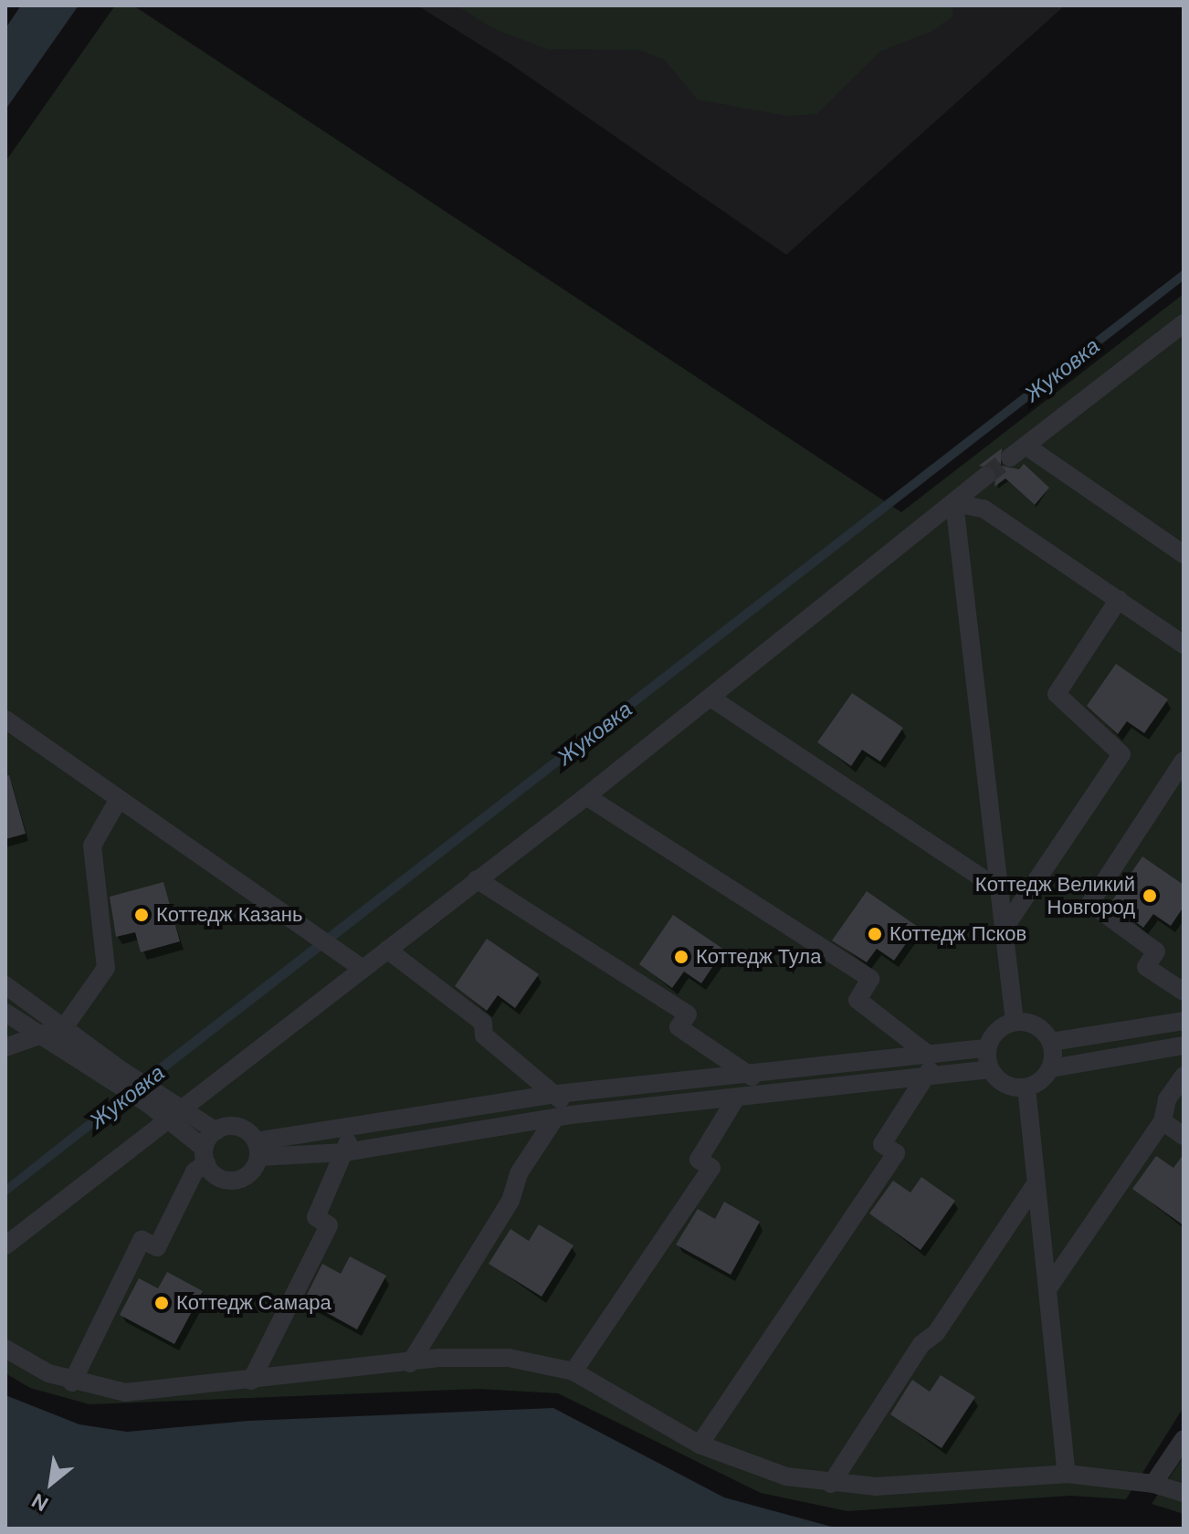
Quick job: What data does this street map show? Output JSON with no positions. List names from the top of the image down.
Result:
{
  "water": ["Жуковка"],
  "places": [
    "Коттедж Великий Новгород",
    "Коттедж Казань",
    "Коттедж Псков",
    "Коттедж Тула",
    "Коттедж Самара"
  ],
  "north": "bottom left"
}
